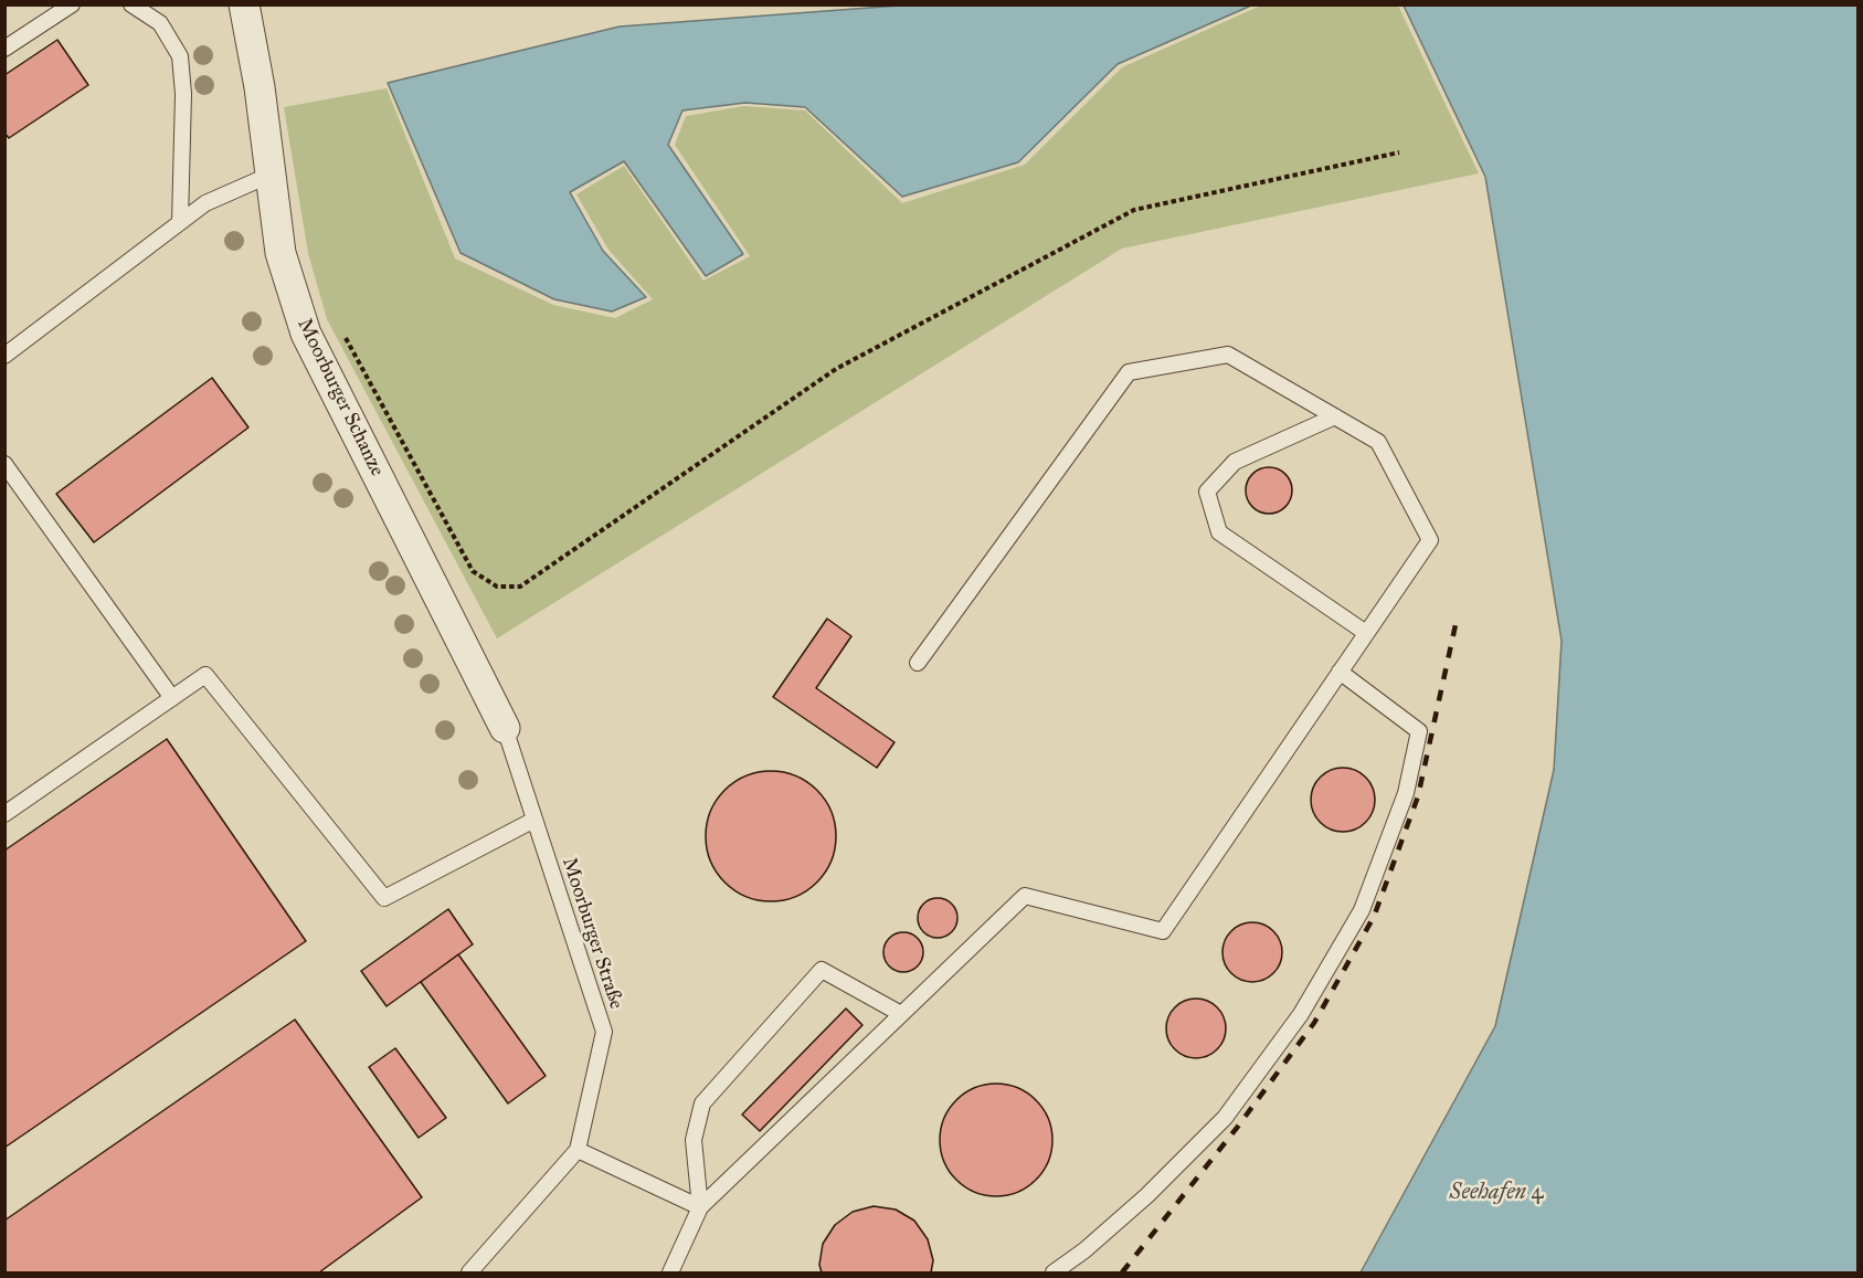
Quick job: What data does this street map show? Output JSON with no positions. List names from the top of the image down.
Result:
{
  "streets": {
    "street": ["Moorburger Schanze"],
    "lane": ["Moorburger Straße"]
  },
  "crossings": [
    ["Moorburger Schanze", "Moorburger Straße"]
  ],
  "water": ["Seehafen 4"]
}
